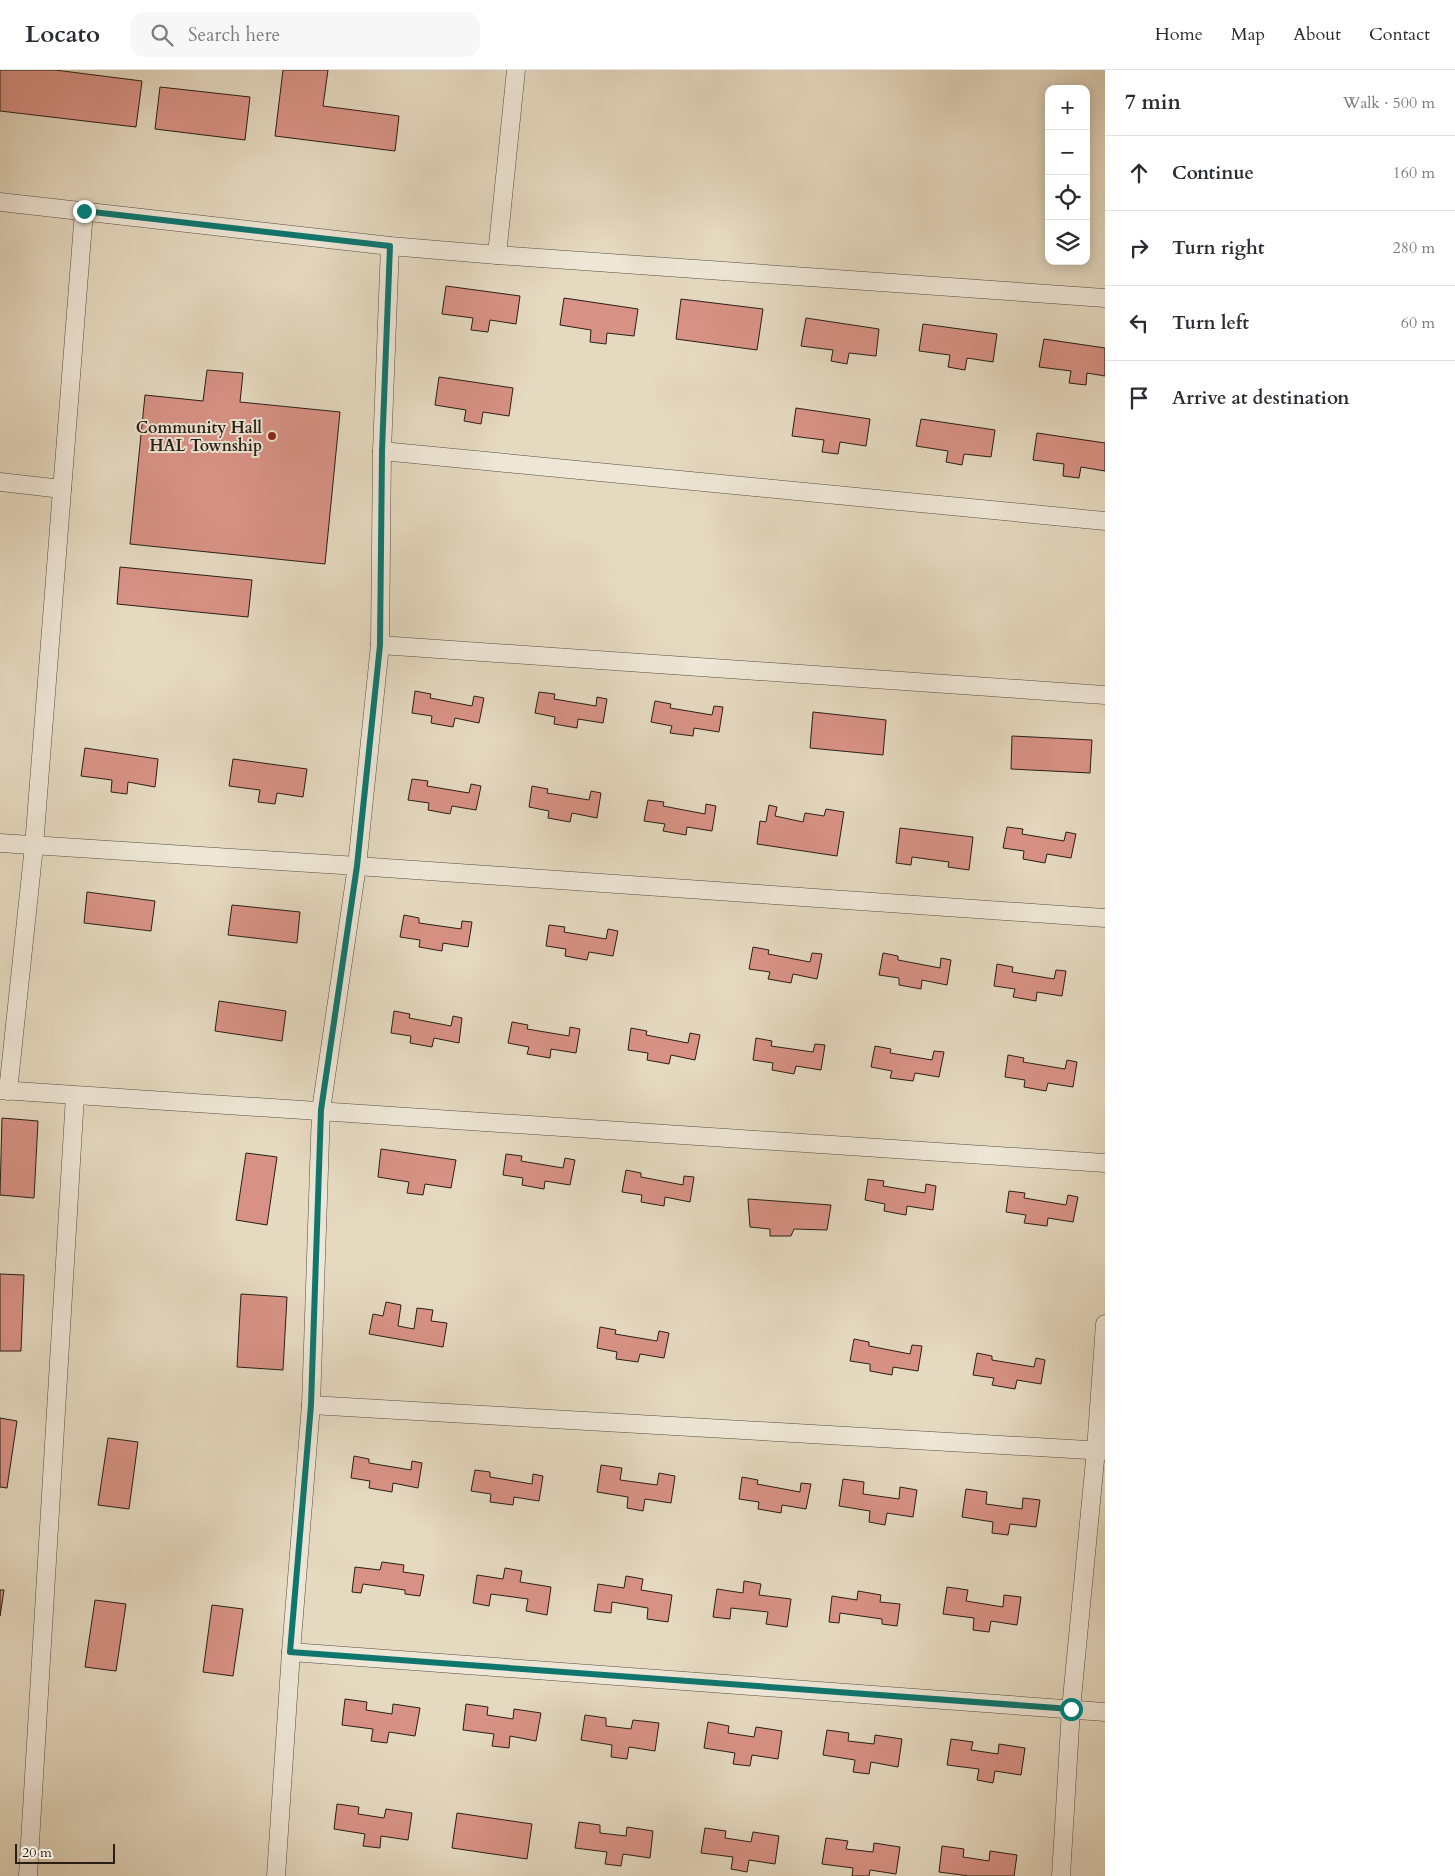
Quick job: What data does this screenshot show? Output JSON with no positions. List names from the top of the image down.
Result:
{
  "places": ["Community Hall HAL Township"],
  "scale_bar": "20 m",
  "page": {
    "header": "Locato",
    "search": "Search here",
    "nav": [
      "Home",
      "Map",
      "About",
      "Contact"
    ],
    "heading": ["7 min", "Walk · 500 m"],
    "map_buttons": ["+", "−"],
    "list": [
      ["Continue", "160 m"],
      ["Turn right", "280 m"],
      ["Turn left", "60 m"],
      "Arrive at destination"
    ],
    "scale": "20 m"
  }
}
